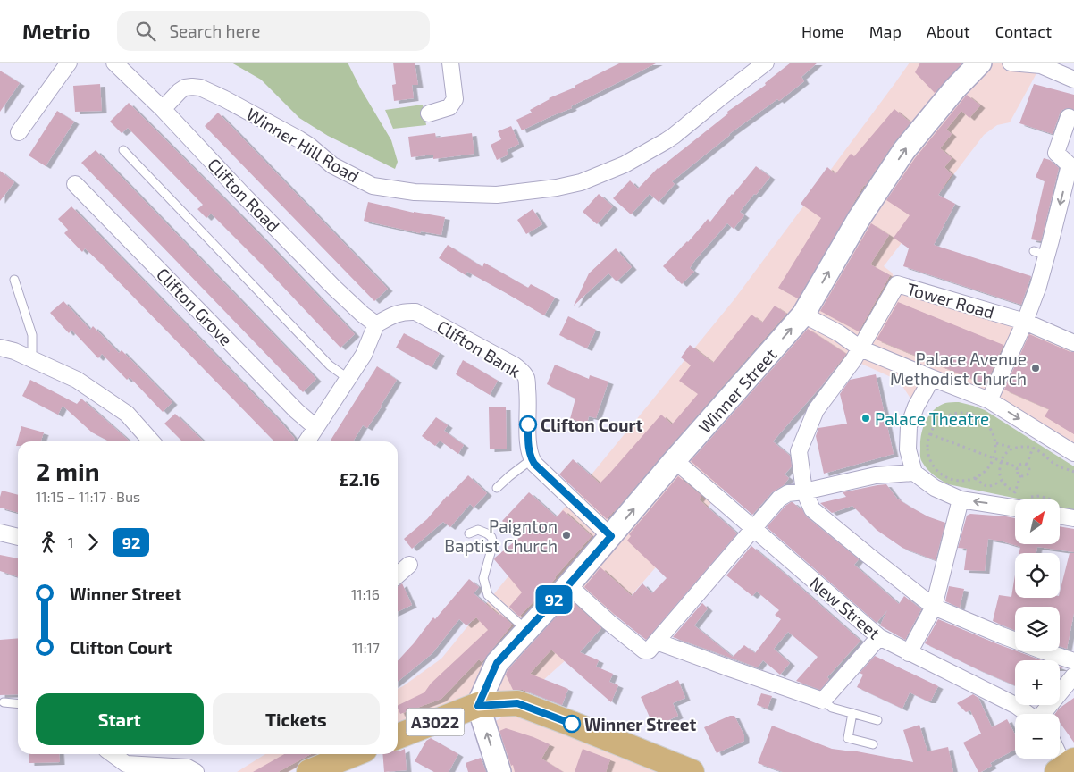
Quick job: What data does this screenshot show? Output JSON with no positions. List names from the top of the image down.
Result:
{
  "streets": {
    "main road": ["A3022"],
    "street": [
      "Winner Hill Road",
      "Clifton Road",
      "Tower Road",
      "Clifton Grove",
      "Clifton Bank",
      "Winner Street",
      "New Street"
    ]
  },
  "crossings": [
    ["Winner Hill Road", "Clifton Road"],
    ["Clifton Road", "Clifton Bank"],
    ["Winner Street", "New Street"],
    ["Winner Street", "A3022"]
  ],
  "places": [
    "Palace Avenue Methodist Church",
    "Palace Theatre",
    "Clifton Court",
    "Paignton Baptist Church",
    "Winner Street"
  ],
  "lines": ["bus line 92"],
  "north": "top right",
  "page": {
    "header": "Metrio",
    "search": "Search here",
    "nav": [
      "Home",
      "Map",
      "About",
      "Contact"
    ],
    "on_map": "92",
    "heading": ["2 min", "11:15 – 11:17 · Bus", "£2.16"],
    "map_buttons": ["+", "−"],
    "legs": ["1", "92"],
    "list": [
      {
        "name": "Winner Street",
        "value": "11:16"
      },
      {
        "name": "Clifton Court",
        "value": "11:17"
      }
    ],
    "buttons": ["Start", "Tickets"]
  }
}
